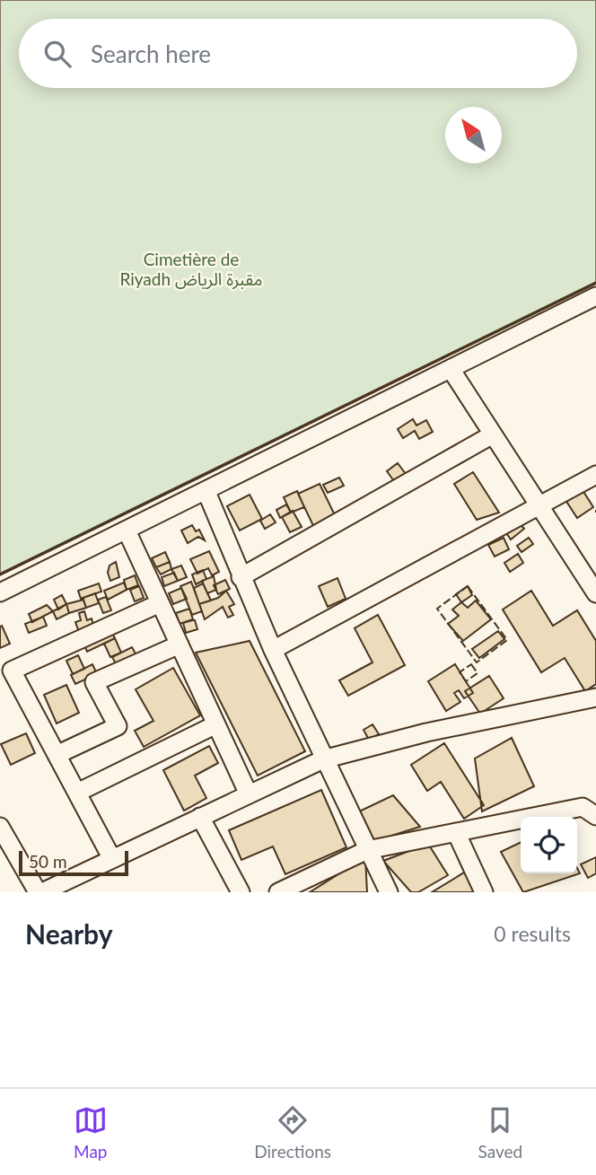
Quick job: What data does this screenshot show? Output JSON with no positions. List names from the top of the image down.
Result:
{
  "parks": ["Cimetière de Riyadh مقبرة الرياض"],
  "scale_bar": "50 m",
  "north": "top left",
  "page": {
    "search": "Search here",
    "scale": "50 m",
    "heading": ["Nearby", "0 results"],
    "nav": ["Map", "Directions", "Saved"]
  }
}
